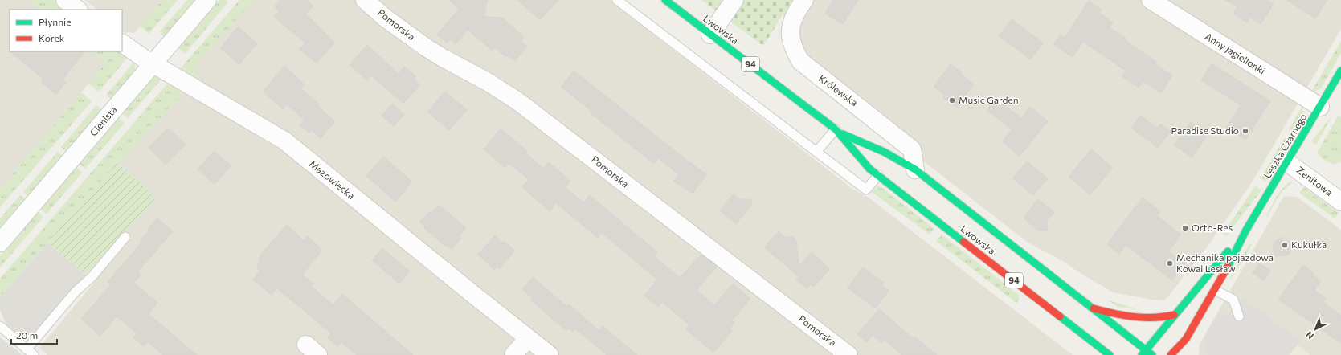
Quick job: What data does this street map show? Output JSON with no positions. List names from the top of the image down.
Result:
{
  "streets": {
    "main road": ["Lwowska", "94", "Leszka Czarnego"],
    "street": [
      "Pomorska",
      "Anny Jagiellonki",
      "Królewska",
      "Cienista",
      "Mazowiecka",
      "Zenitowa"
    ]
  },
  "crossings": [
    ["Lwowska", "Królewska"],
    ["Lwowska", "Leszka Czarnego"],
    ["Anny Jagiellonki", "Leszka Czarnego"],
    ["Cienista", "Mazowiecka"],
    ["Leszka Czarnego", "Zenitowa"]
  ],
  "places": [
    "Music Garden",
    "Paradise Studio",
    "Orto-Res",
    "Kukułka",
    "Mechanika pojazdowa Kowal Lesław"
  ],
  "legend": ["Płynnie", "Korek"],
  "scale_bar": "20 m",
  "north": "bottom left"
}
